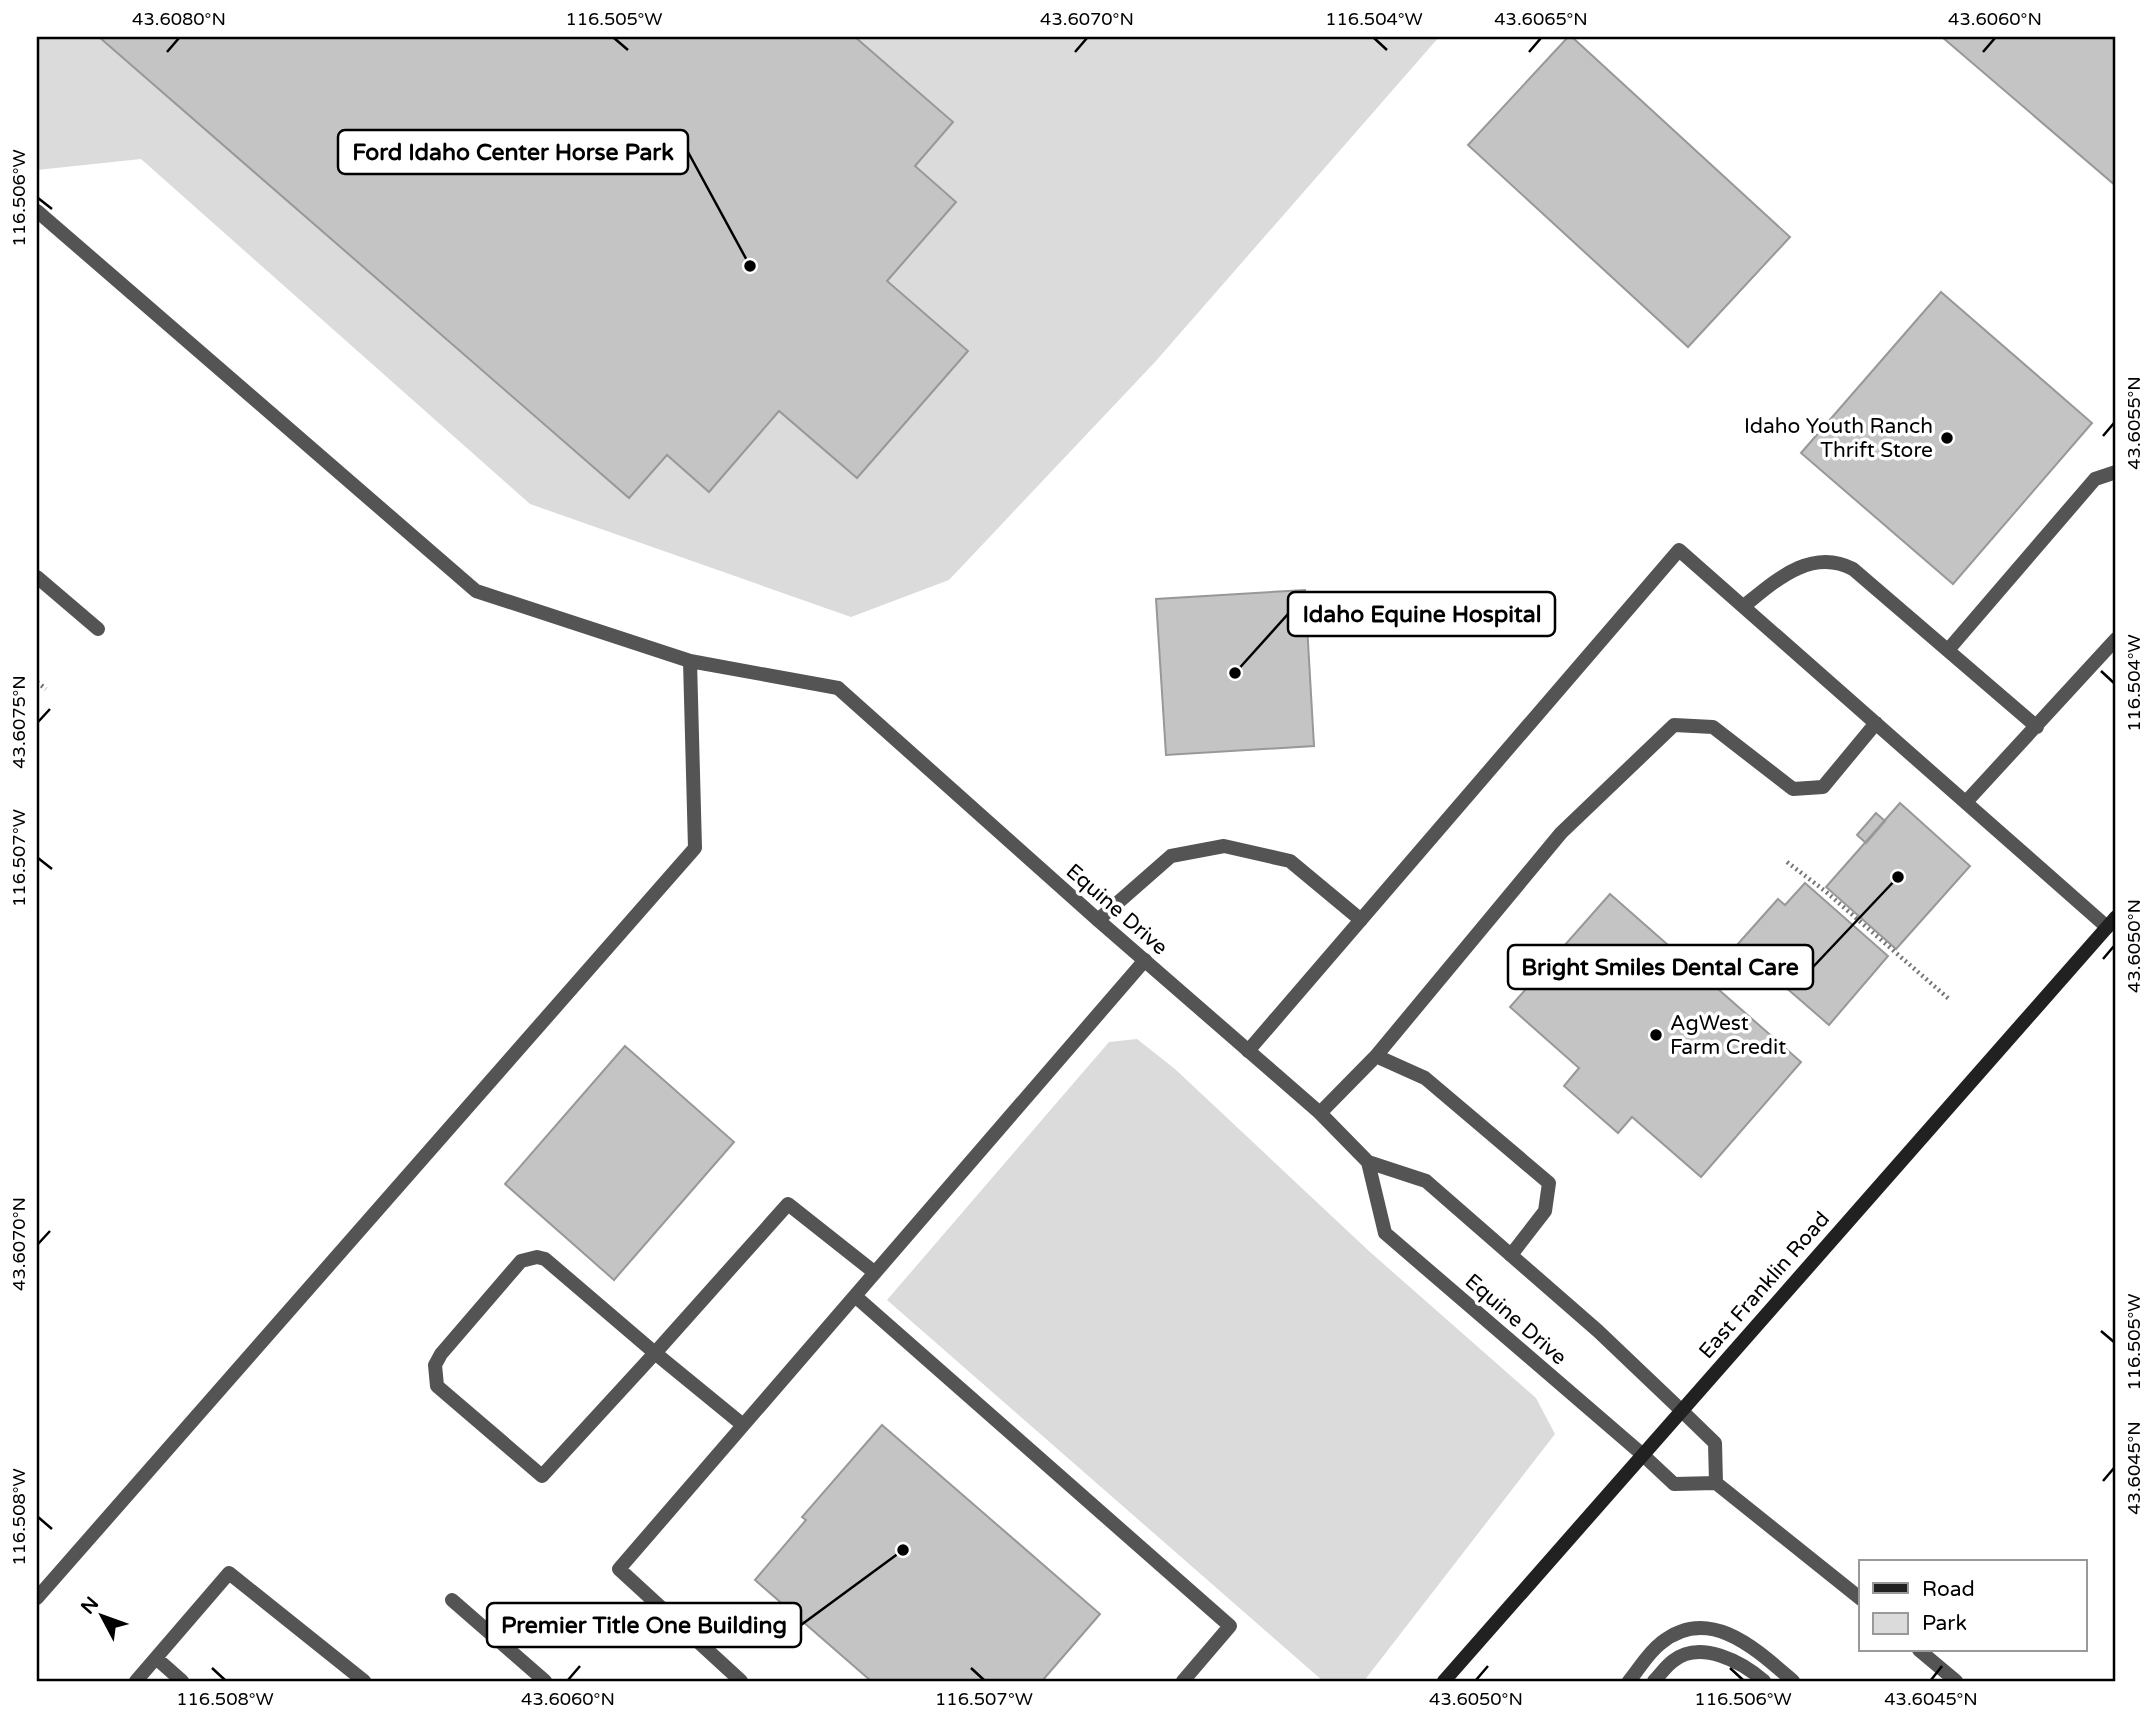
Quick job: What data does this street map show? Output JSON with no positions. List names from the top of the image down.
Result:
{
  "streets": {
    "main road": ["East Franklin Road"],
    "street": ["Equine Drive"]
  },
  "crossings": [
    ["Equine Drive", "East Franklin Road"]
  ],
  "places": [
    "Ford Idaho Center Horse Park",
    "Idaho Youth Ranch Thrift Store",
    "Idaho Equine Hospital",
    "Bright Smiles Dental Care",
    "AgWest Farm Credit",
    "Premier Title One Building"
  ],
  "legend": ["Road", "Park"],
  "north": "top left",
  "coordinates": [
    "43.6080°N",
    "116.505°W",
    "43.6070°N",
    "116.504°W",
    "43.6065°N",
    "43.6060°N",
    "116.506°W",
    "43.6055°N",
    "43.6075°N",
    "116.507°W",
    "43.6050°N",
    "43.6045°N",
    "116.508°W"
  ]
}
